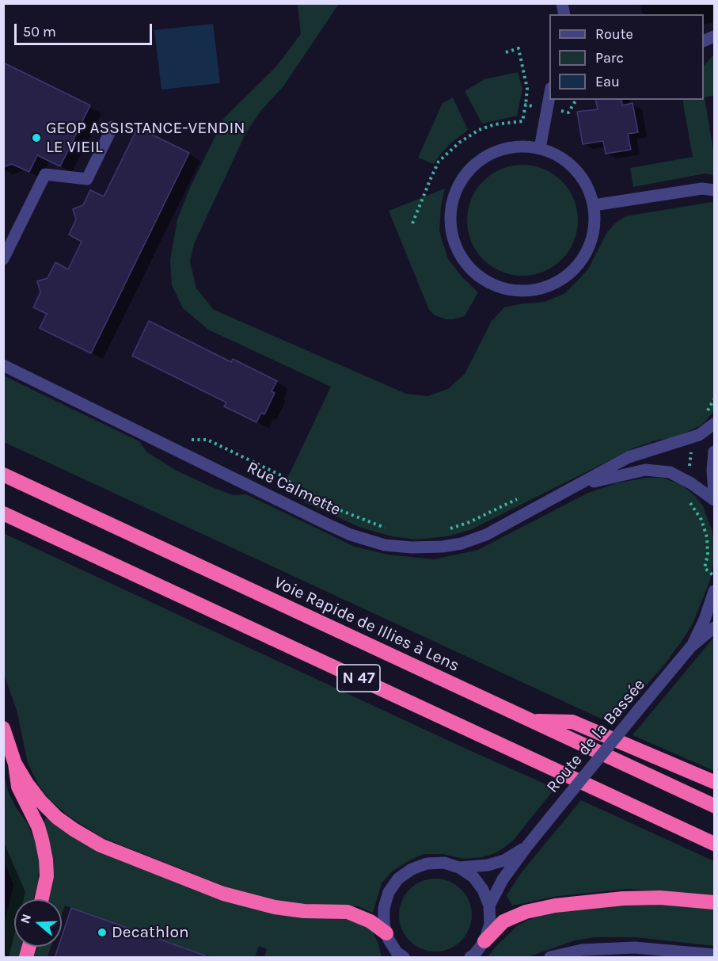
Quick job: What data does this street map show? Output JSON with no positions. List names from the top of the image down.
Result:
{
  "streets": {
    "highway": ["Voie Rapide de Illies à Lens", "N 47"],
    "street": ["Rue Calmette", "Route de la Bassée"]
  },
  "places": ["GEOP ASSISTANCE-VENDIN LE VIEIL", "Decathlon"],
  "legend": ["Route", "Parc", "Eau"],
  "scale_bar": "50 m",
  "north": "left"
}
